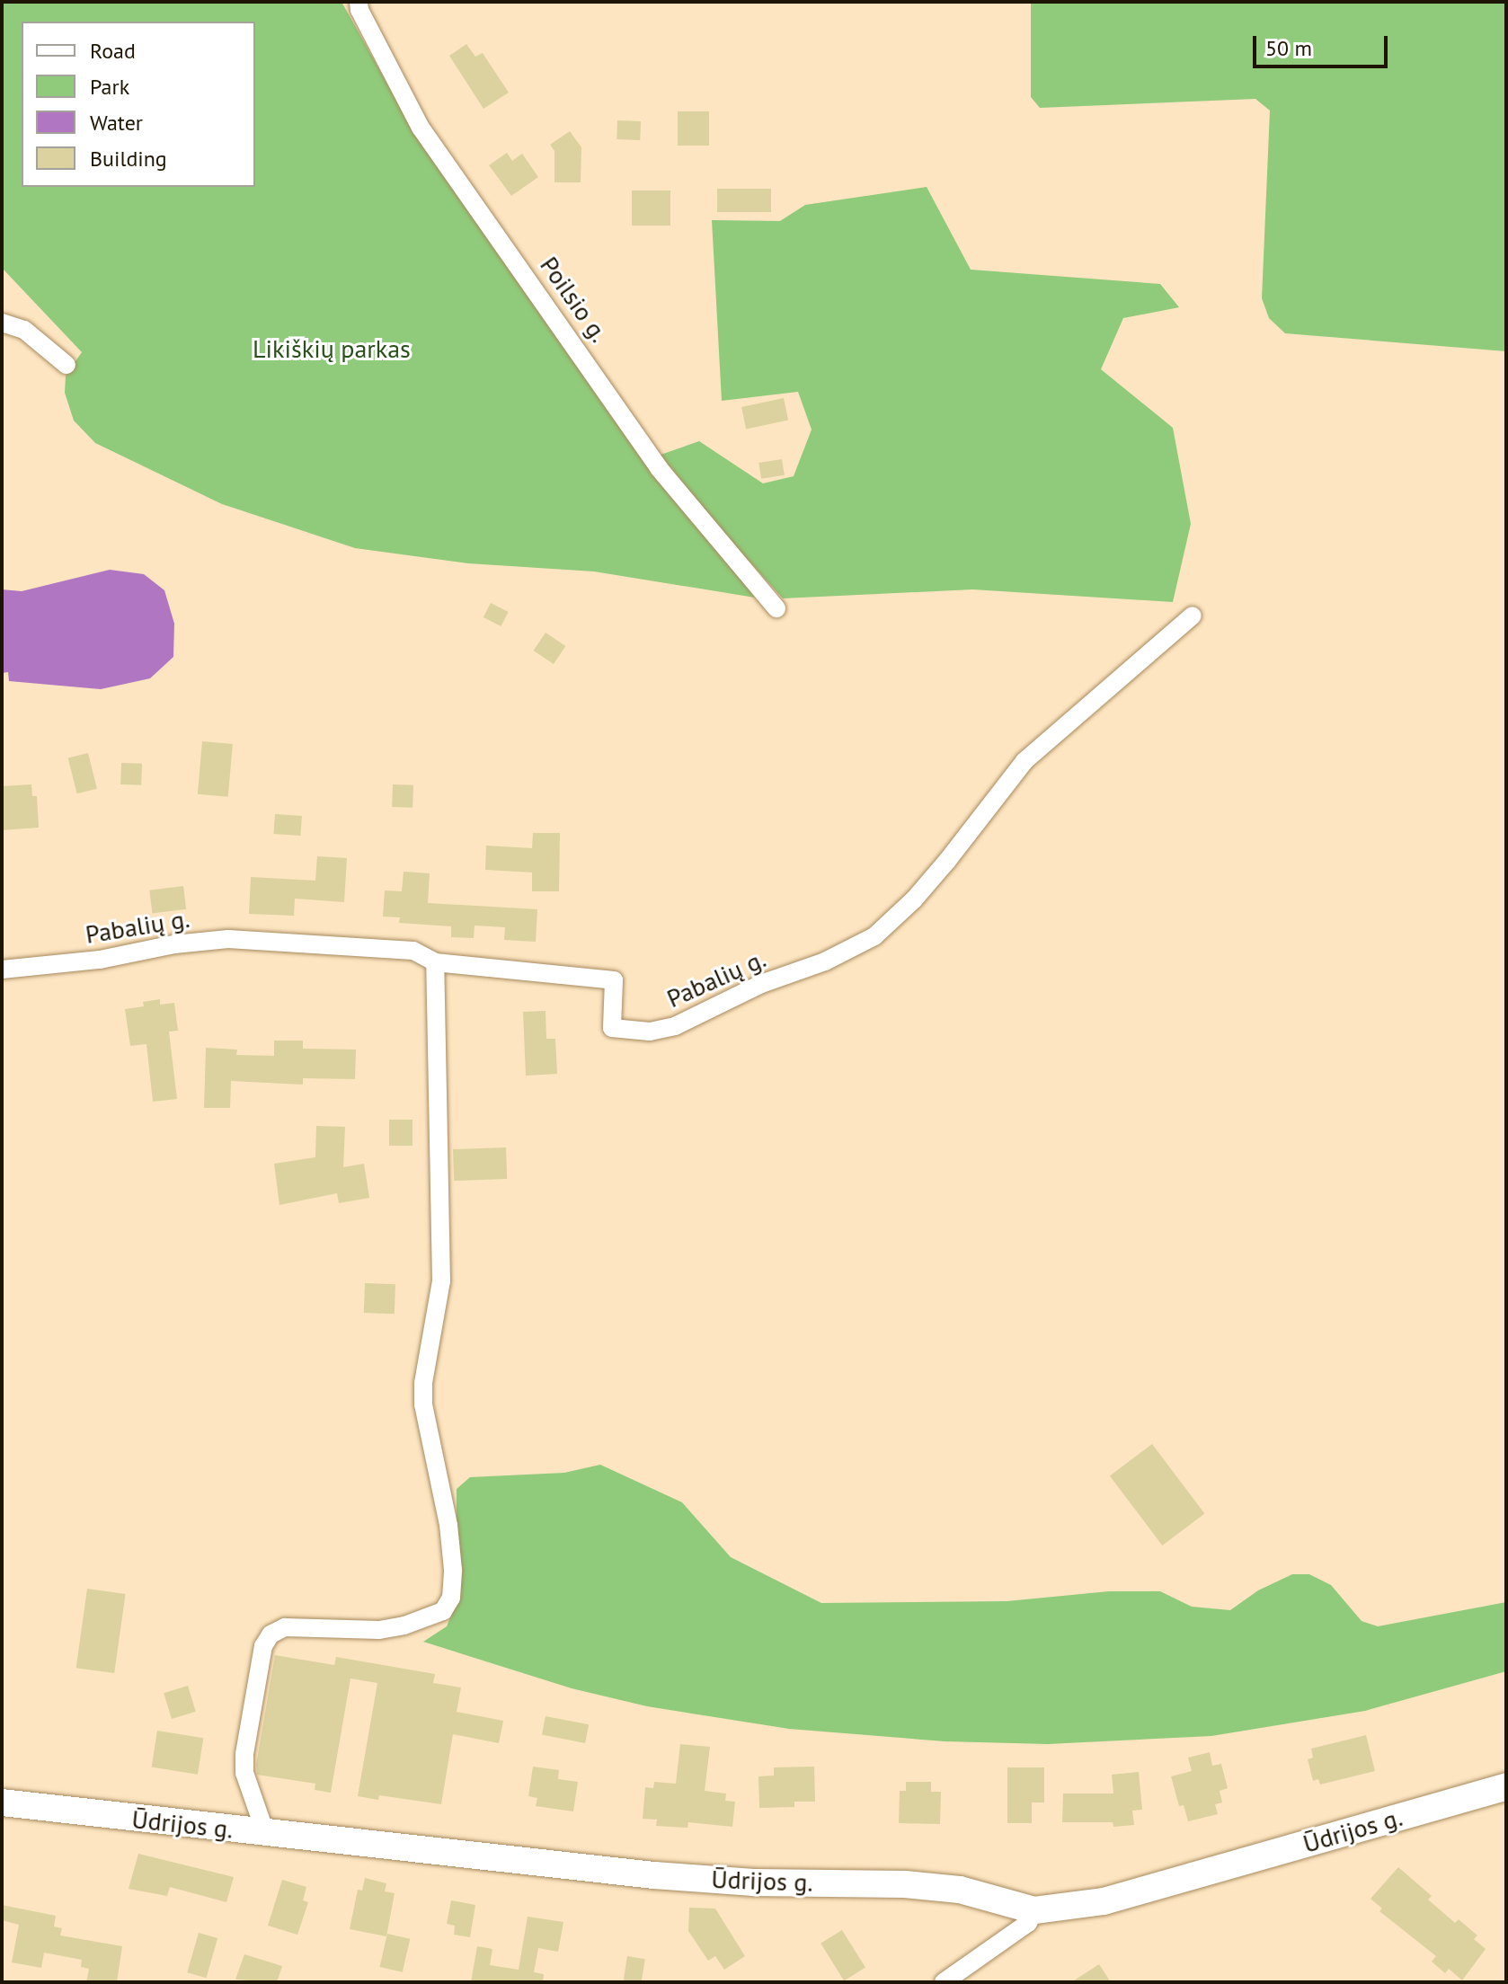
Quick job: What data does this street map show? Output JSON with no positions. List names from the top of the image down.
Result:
{
  "streets": {
    "main road": ["Ūdrijos g."],
    "street": ["Poilsio g.", "Pabalių g."]
  },
  "parks": ["Likiškių parkas"],
  "legend": [
    "Road",
    "Park",
    "Water",
    "Building"
  ],
  "scale_bar": "50 m"
}
